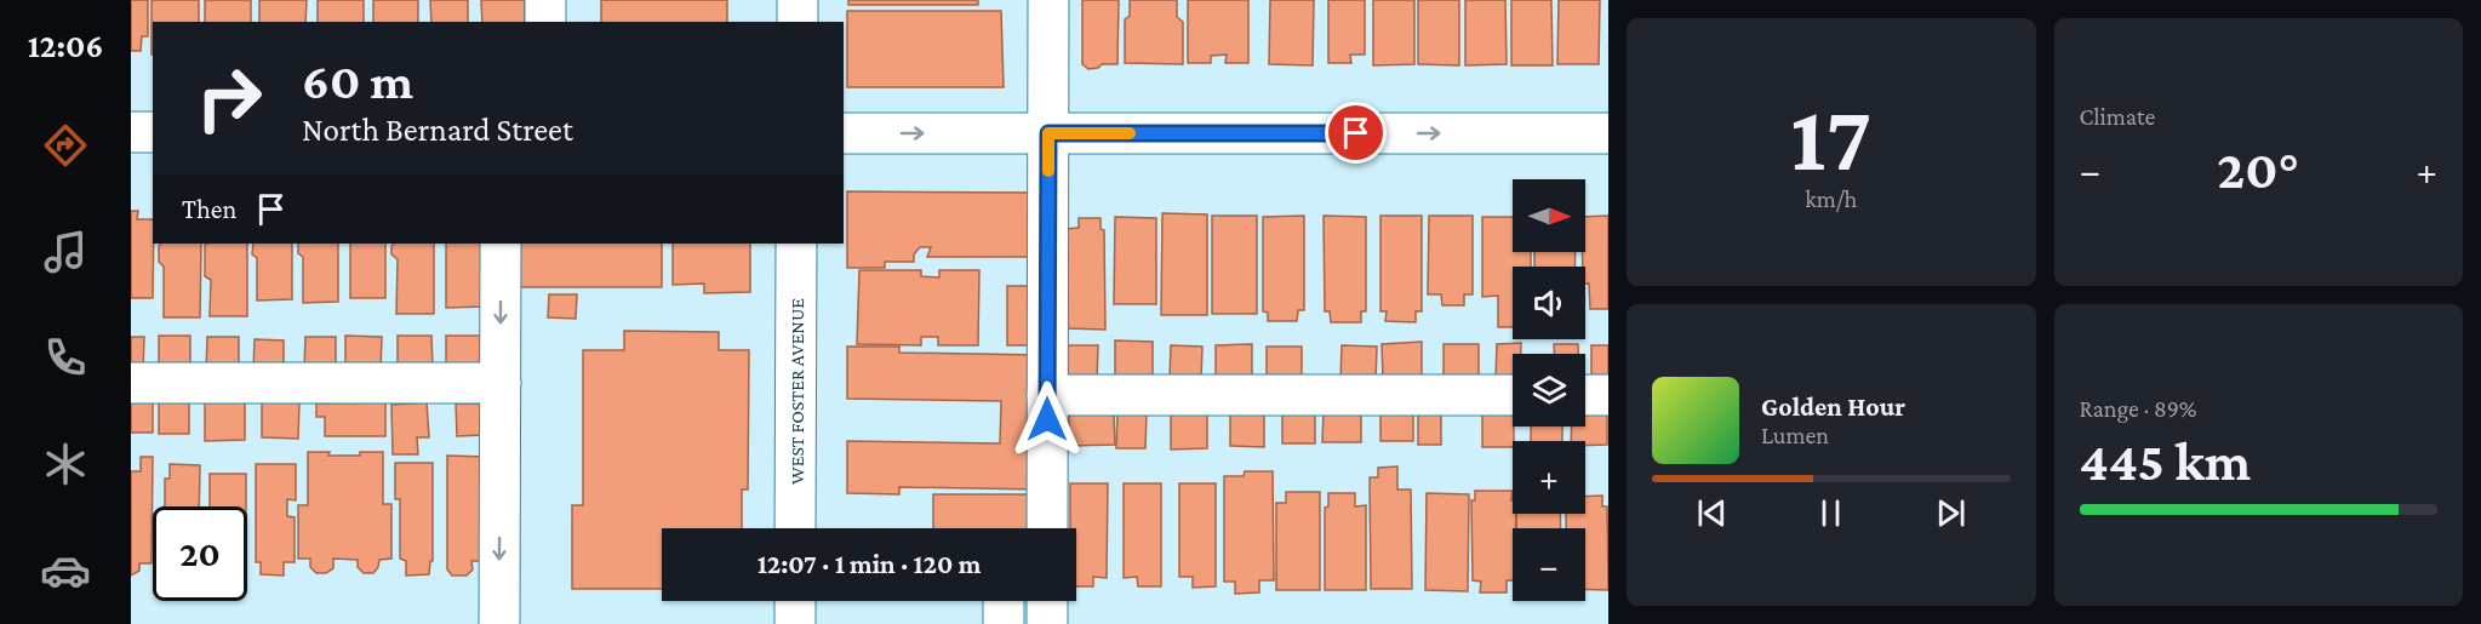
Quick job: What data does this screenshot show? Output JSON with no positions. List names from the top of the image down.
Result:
{
  "streets": {
    "street": ["WEST FOSTER AVENUE"]
  },
  "north": "right",
  "page": {
    "tabs": "12:06",
    "tile": [
      ["17", "km/h"],
      "Climate",
      ["Range · 89%", "445 km"]
    ],
    "turn": ["60 m", "North Bernard Street"],
    "heat": ["−", "20°", "+"],
    "then": "Then",
    "map_buttons": ["+", "−"],
    "song": ["Golden Hour", "Lumen"],
    "limit": "20",
    "trip": "12:07 · 1 min · 120 m"
  }
}
